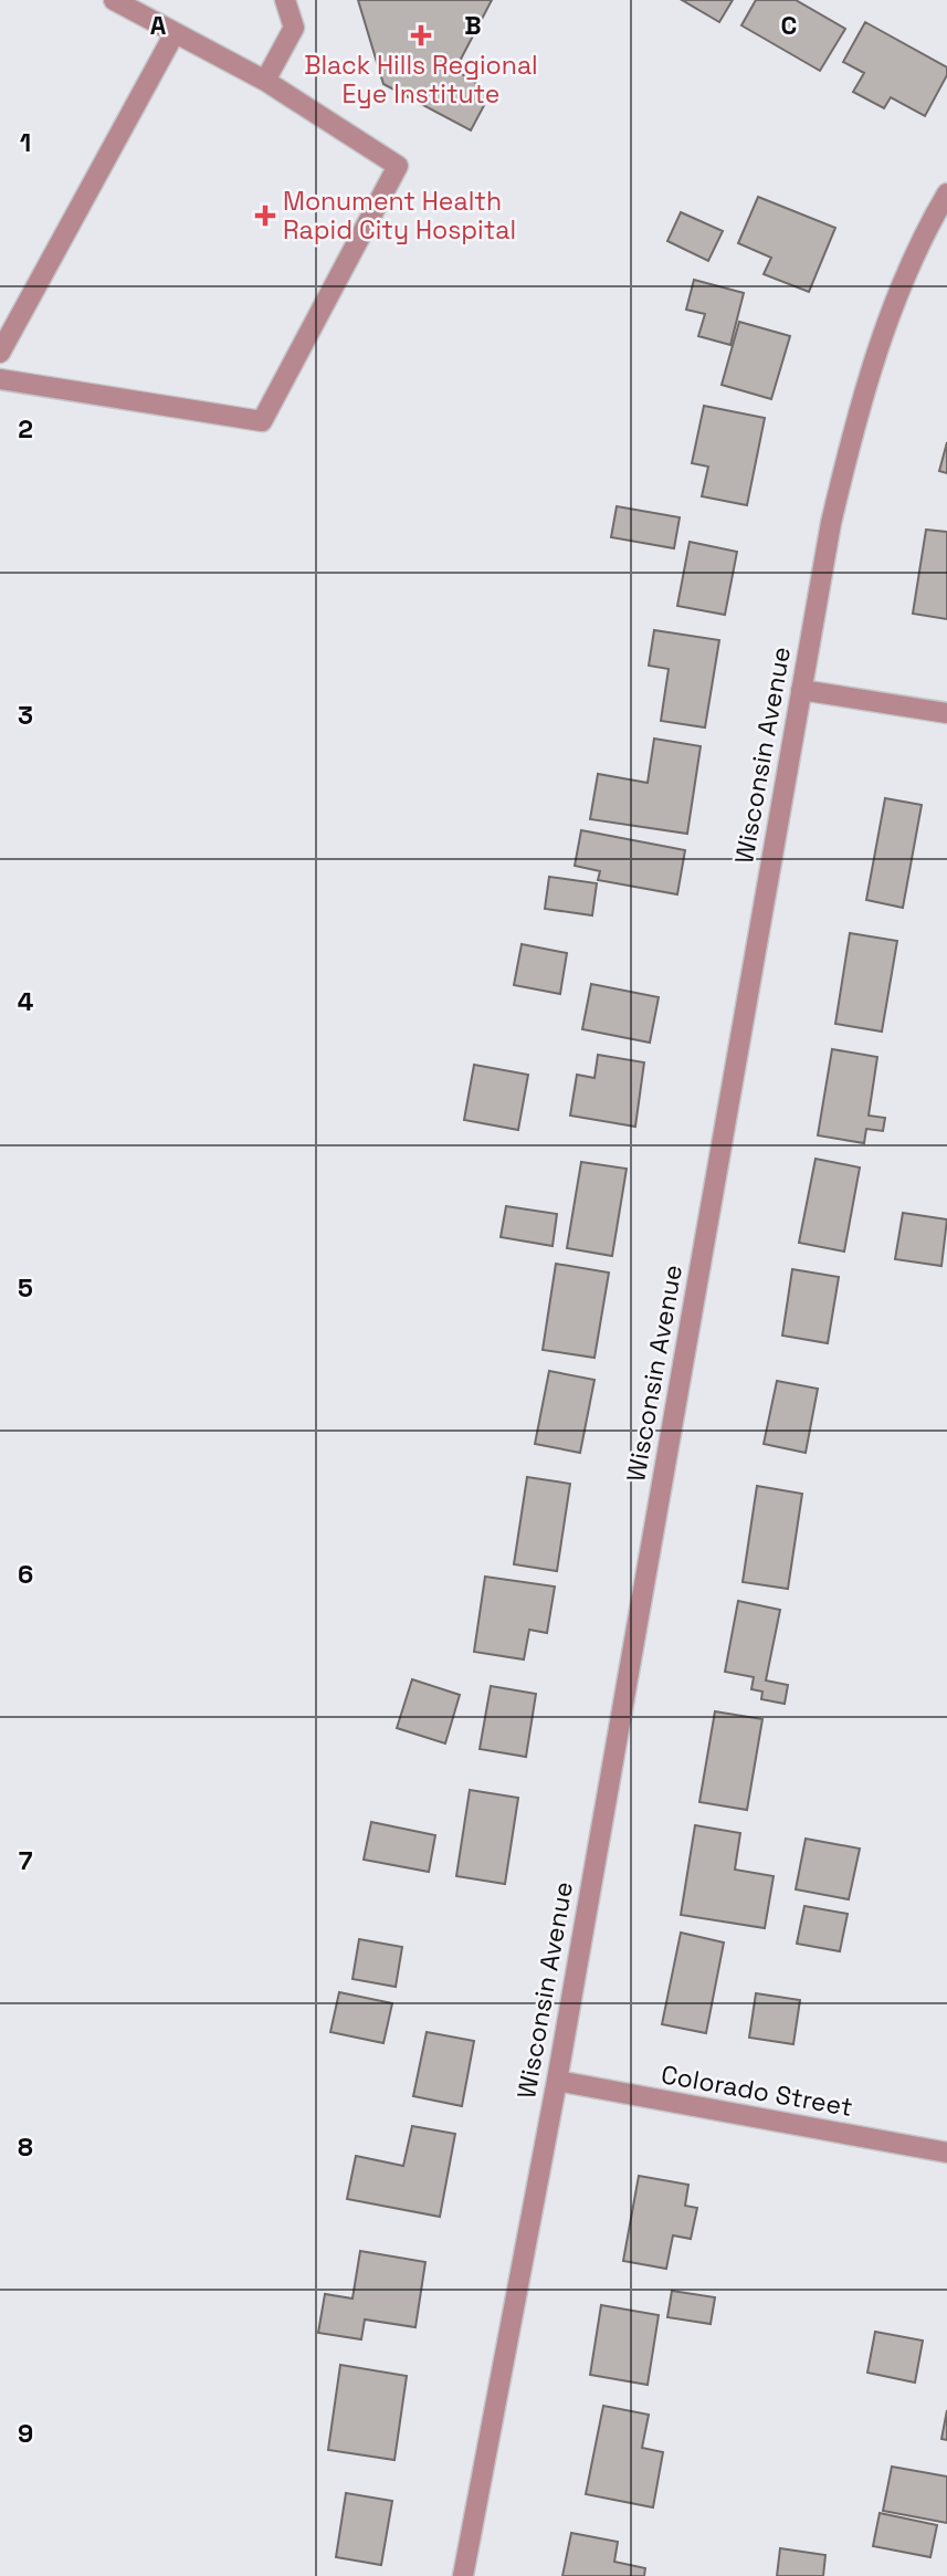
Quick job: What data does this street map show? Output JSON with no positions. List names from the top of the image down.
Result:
{
  "streets": {
    "street": ["Wisconsin Avenue", "Colorado Street"]
  },
  "crossings": [
    ["Wisconsin Avenue", "Colorado Street"]
  ],
  "places": {
    "health": ["Black Hills Regional Eye Institute", "Monument Health Rapid City Hospital"]
  },
  "grid": {
    "columns": ["A", "B", "C"],
    "rows": [
      "1",
      "2",
      "3",
      "4",
      "5",
      "6",
      "7",
      "8",
      "9"
    ]
  }
}
